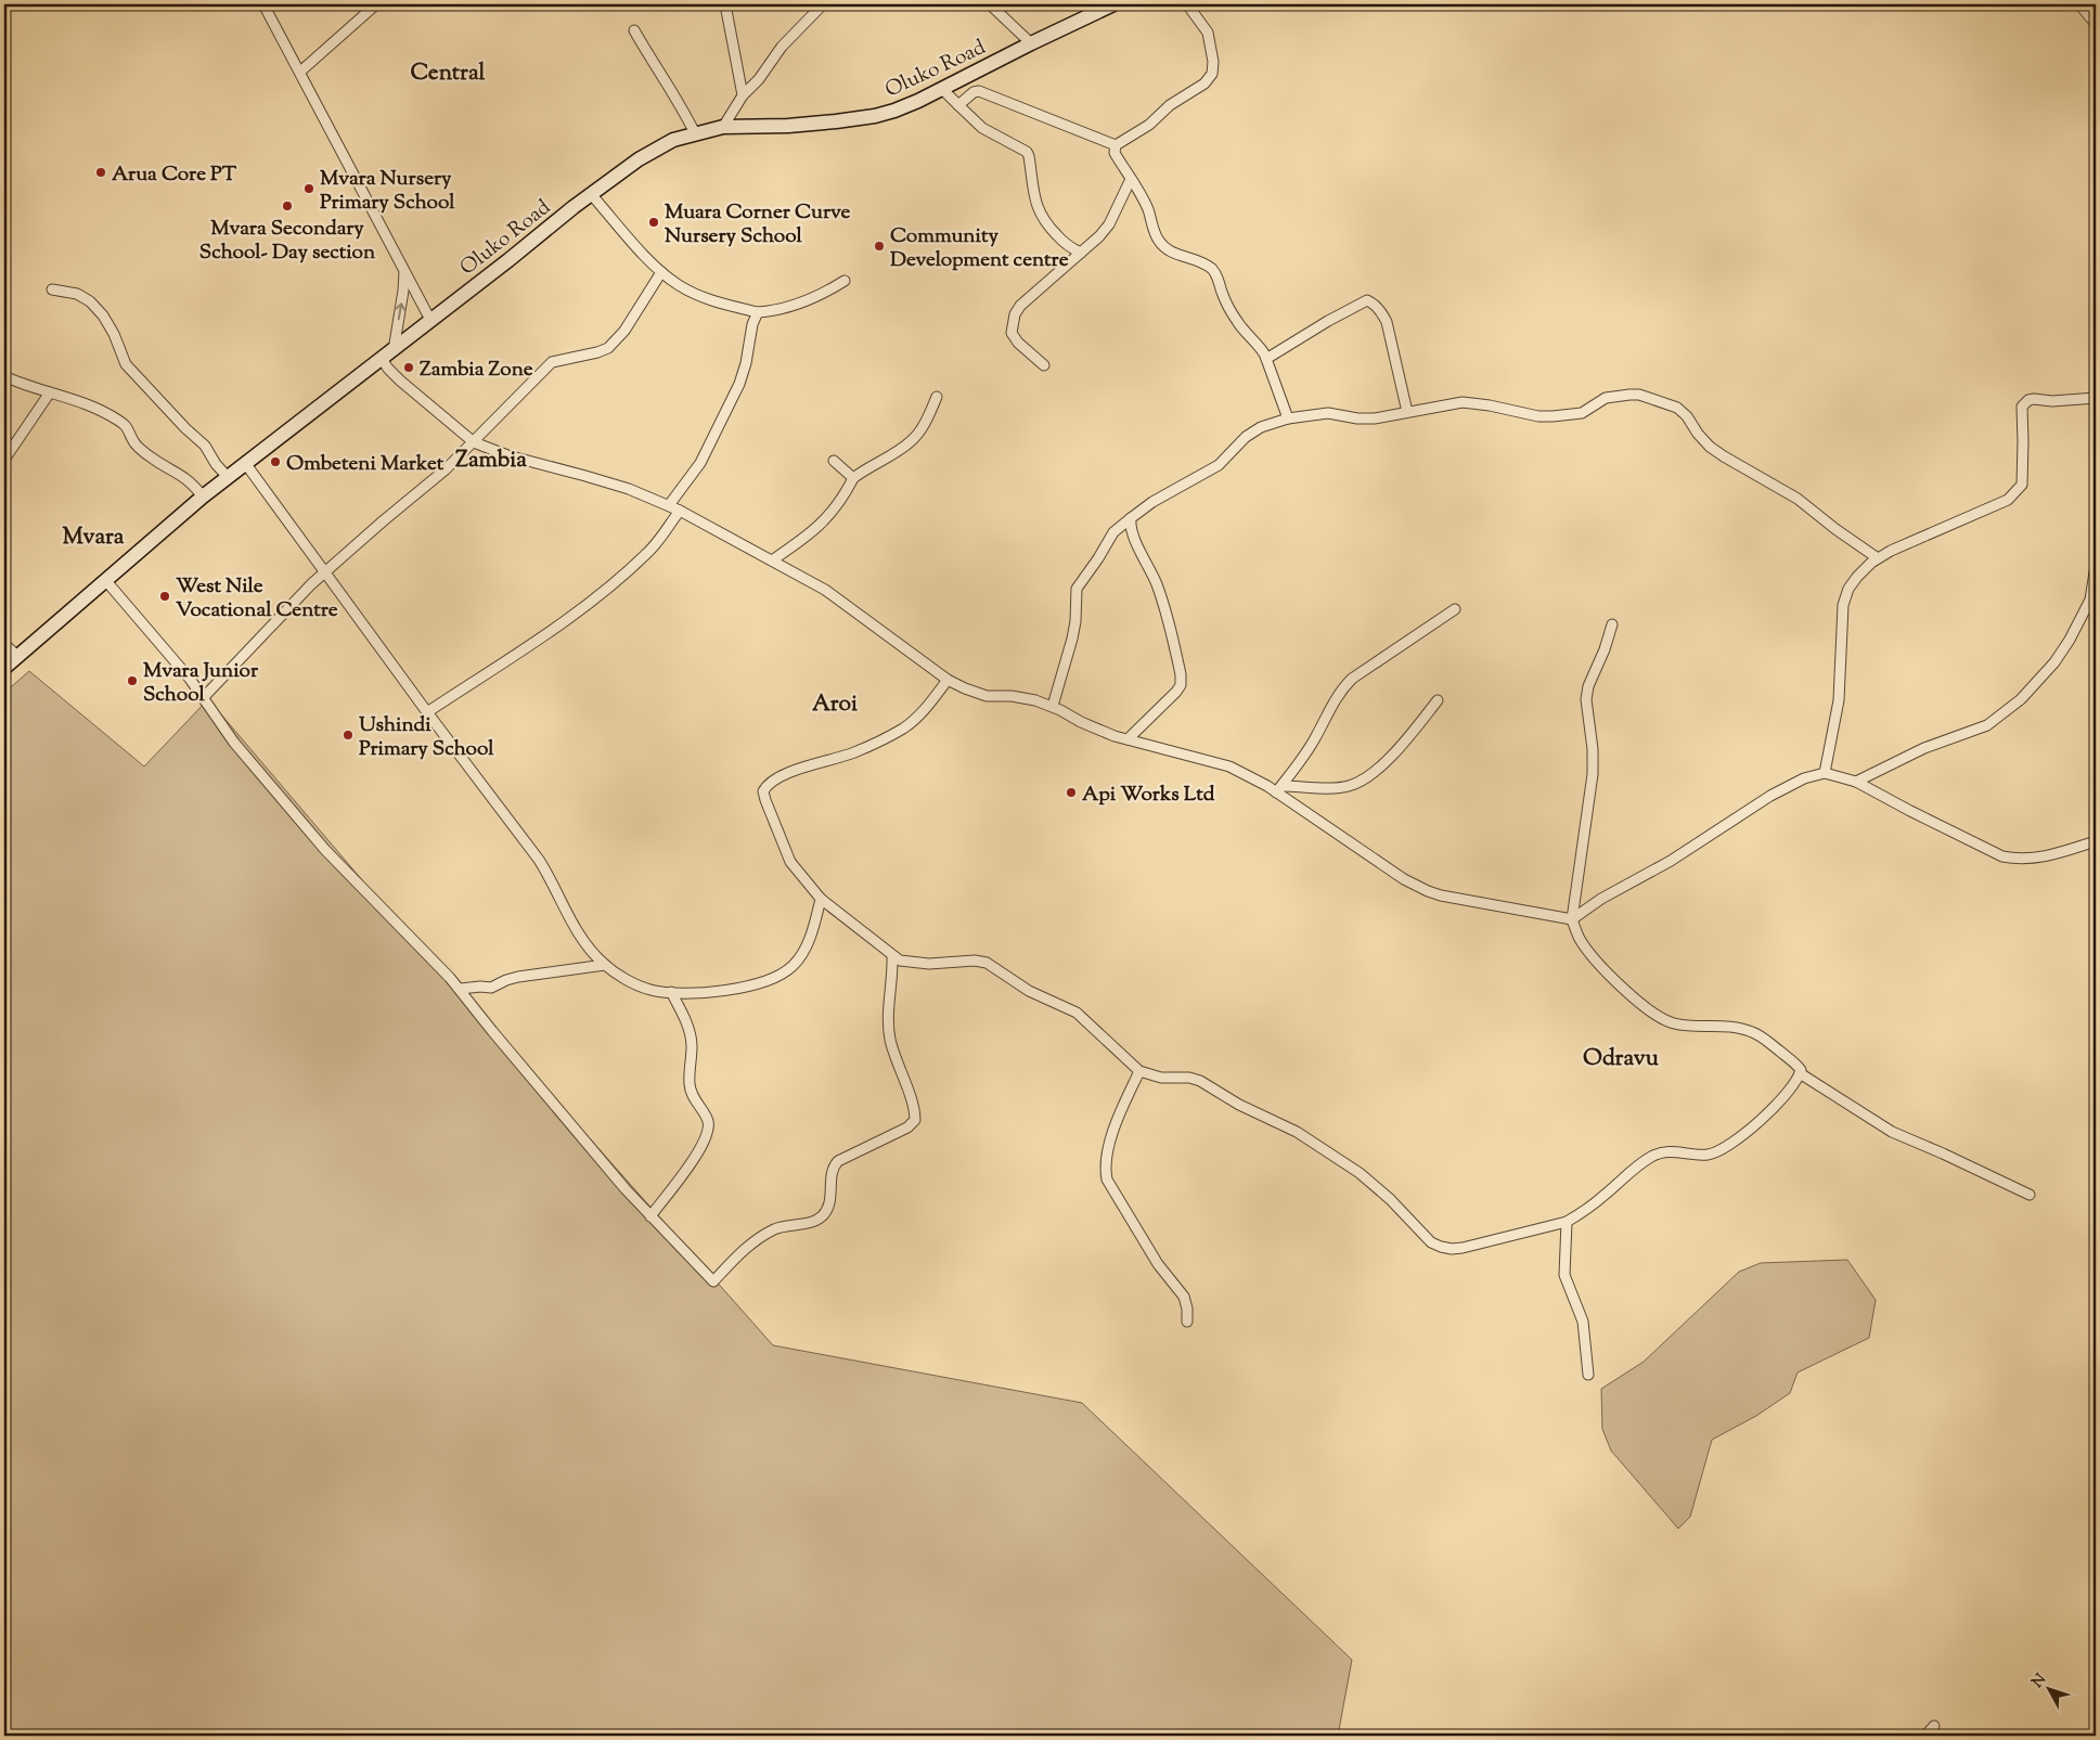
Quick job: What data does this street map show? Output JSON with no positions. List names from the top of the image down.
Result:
{
  "streets": {
    "main road": ["Oluko Road"]
  },
  "districts": [
    "Central",
    "Zambia",
    "Mvara",
    "Aroi",
    "Odravu"
  ],
  "places": [
    "Arua Core PT",
    "Mvara Nursery Primary School",
    "Mvara Secondary School- Day section",
    "Muara Corner Curve Nursery School",
    "Community Development centre",
    "Zambia Zone",
    "Ombeteni Market",
    "West Nile Vocational Centre",
    "Mvara Junior School",
    "Ushindi Primary School",
    "Api Works Ltd"
  ],
  "north": "top left"
}
